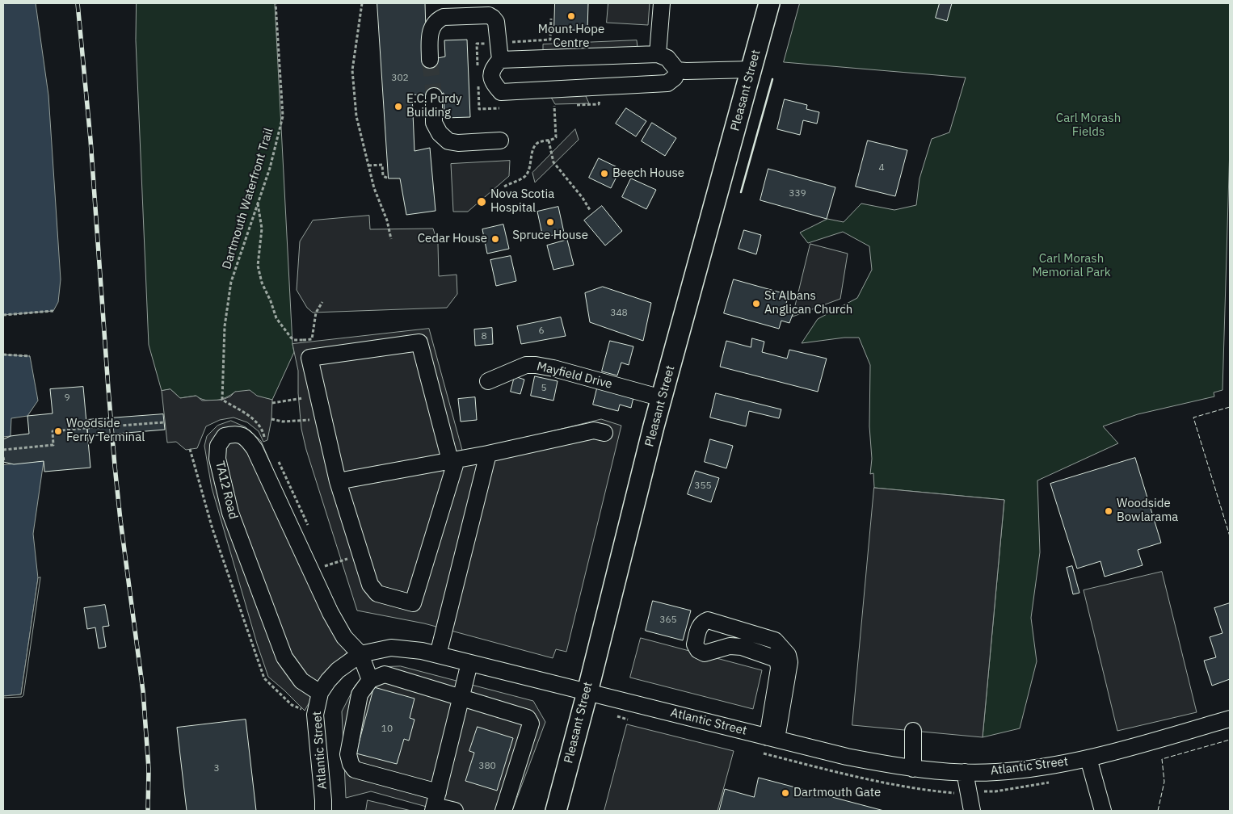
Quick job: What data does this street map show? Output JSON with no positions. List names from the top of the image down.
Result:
{
  "streets": {
    "main road": ["Pleasant Street"],
    "street": ["Mayfield Drive", "TA12 Road", "Atlantic Street"],
    "path": ["Dartmouth Waterfront Trail"]
  },
  "crossings": [
    ["Pleasant Street", "Mayfield Drive"],
    ["Pleasant Street", "Atlantic Street"],
    ["TA12 Road", "Atlantic Street"]
  ],
  "parks": ["Carl Morash Fields", "Carl Morash Memorial Park"],
  "places": [
    "Mount Hope Centre",
    "E.C. Purdy Building",
    "Beech House",
    "Nova Scotia Hospital",
    "Spruce House",
    "Cedar House",
    "St Albans Anglican Church",
    "Woodside Ferry Terminal",
    "Woodside Bowlarama",
    "Dartmouth Gate"
  ],
  "house_numbers": [
    "302",
    "4",
    "339",
    "348",
    "6",
    "8",
    "5",
    "9",
    "355",
    "365",
    "10",
    "380",
    "3"
  ]
}
